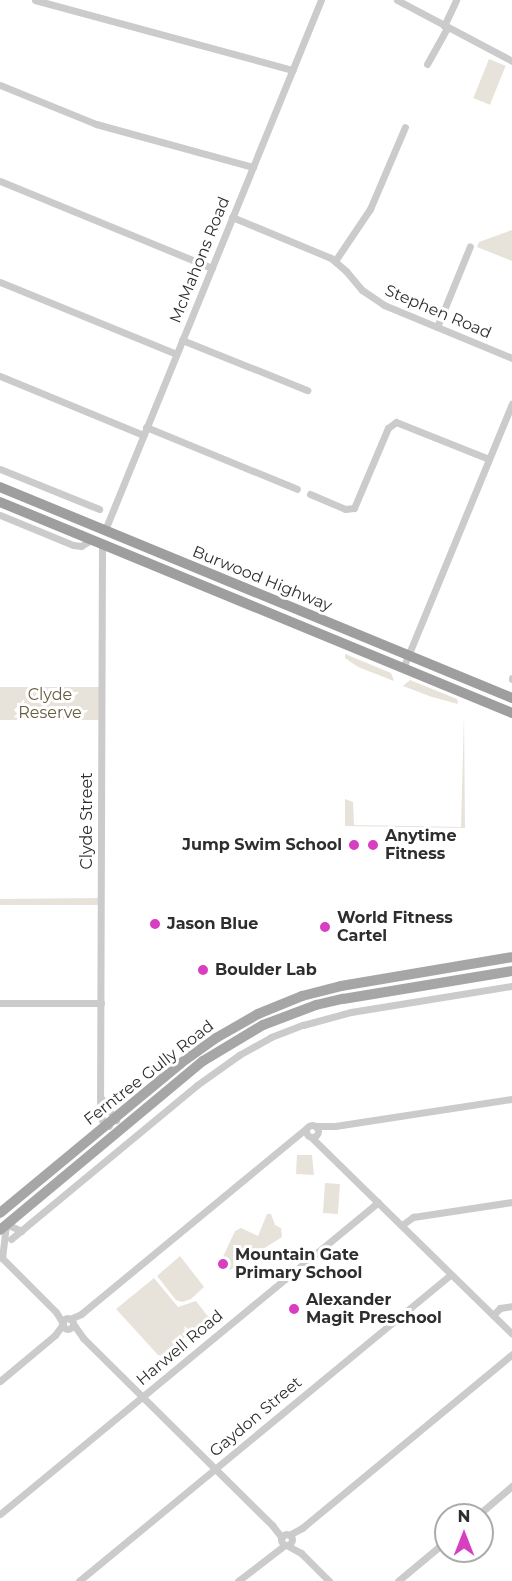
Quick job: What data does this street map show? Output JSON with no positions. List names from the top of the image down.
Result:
{
  "streets": {
    "highway": ["Burwood Highway"],
    "main road": ["Ferntree Gully Road"],
    "street": [
      "McMahons Road",
      "Stephen Road",
      "Clyde Street",
      "Harwell Road",
      "Gaydon Street"
    ]
  },
  "crossings": [
    ["McMahons Road", "Stephen Road"],
    ["McMahons Road", "Burwood Highway"],
    ["Burwood Highway", "Clyde Street"],
    ["Clyde Street", "Ferntree Gully Road"]
  ],
  "parks": ["Clyde Reserve"],
  "places": [
    "Jump Swim School",
    "Anytime Fitness",
    "Jason Blue",
    "World Fitness Cartel",
    "Boulder Lab",
    "Mountain Gate Primary School",
    "Alexander Magit Preschool"
  ],
  "north": "top"
}
